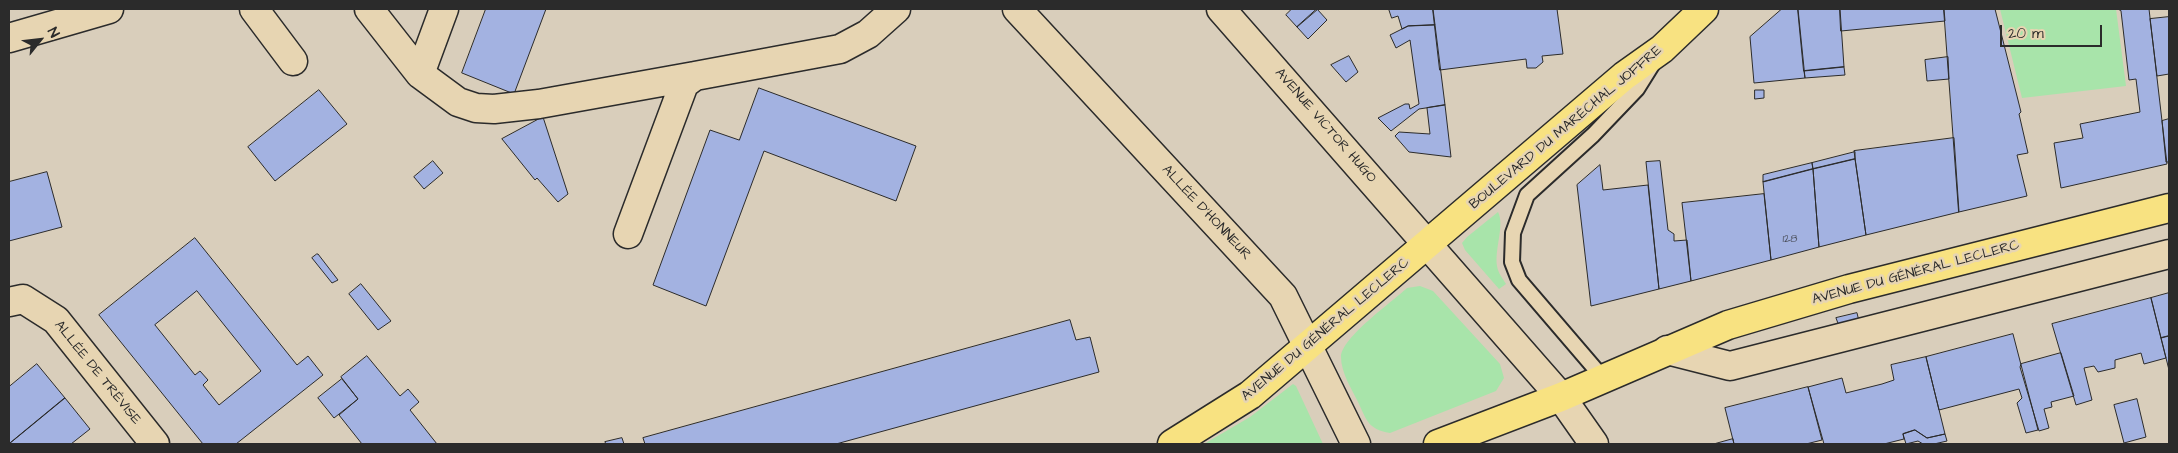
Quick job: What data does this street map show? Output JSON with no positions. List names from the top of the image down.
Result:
{
  "streets": {
    "main road": ["BOULEVARD DU MARÉCHAL JOFFRE", "AVENUE DU GÉNÉRAL LECLERC"],
    "street": ["AVENUE VICTOR HUGO", "ALLÉE D'HONNEUR", "ALLÉE DE TRÉVISE"]
  },
  "crossings": [
    ["AVENUE VICTOR HUGO", "BOULEVARD DU MARÉCHAL JOFFRE"],
    ["AVENUE VICTOR HUGO", "AVENUE DU GÉNÉRAL LECLERC"],
    ["BOULEVARD DU MARÉCHAL JOFFRE", "AVENUE DU GÉNÉRAL LECLERC"],
    ["ALLÉE D'HONNEUR", "AVENUE DU GÉNÉRAL LECLERC"]
  ],
  "house_numbers": ["128"],
  "scale_bar": "20 m",
  "north": "top right"
}
